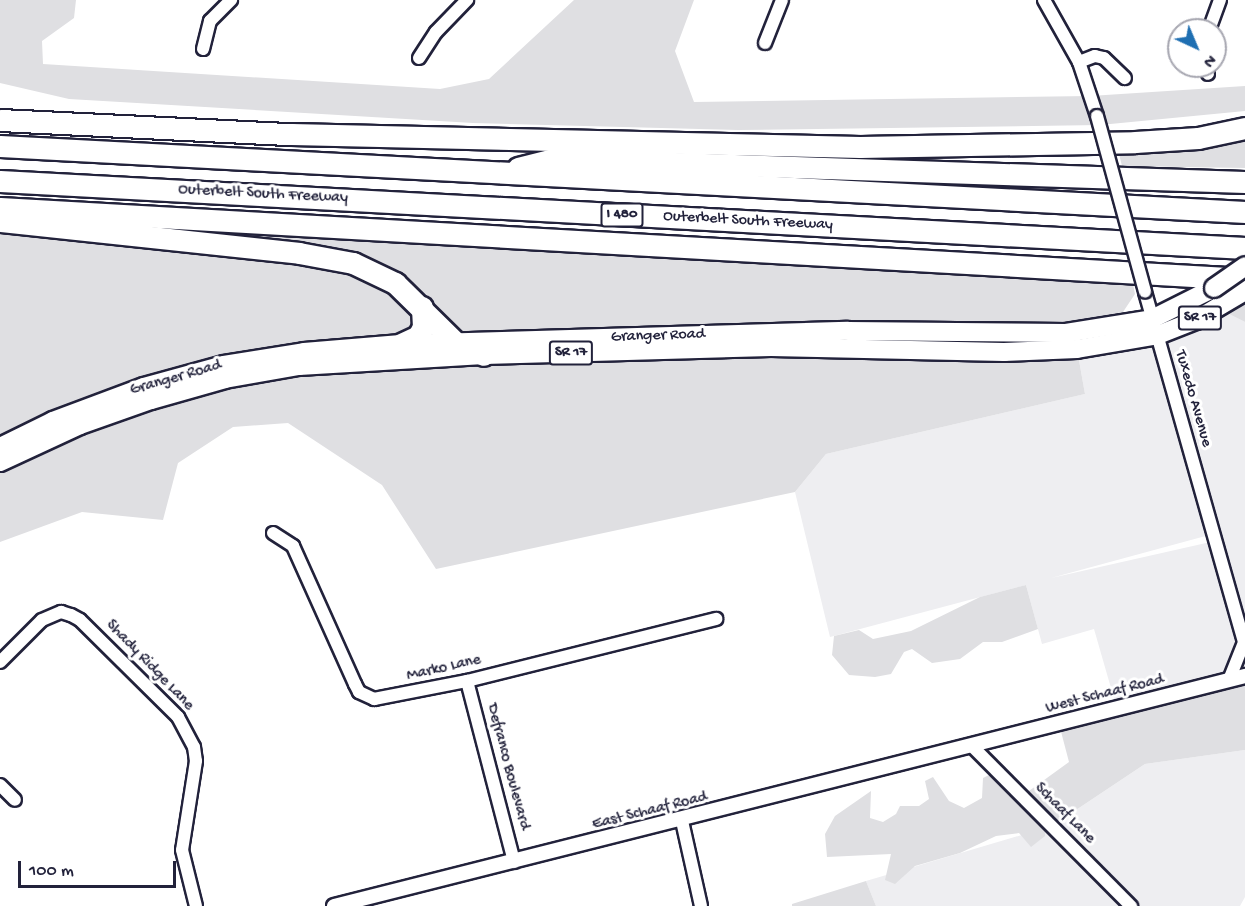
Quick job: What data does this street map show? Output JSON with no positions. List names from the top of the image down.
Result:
{
  "streets": {
    "highway": ["Outerbelt South Freeway", "I 480"],
    "main road": ["SR 17", "Granger Road"],
    "street": [
      "Tuxedo Avenue",
      "Shady Ridge Lane",
      "Marko Lane",
      "West Schaaf Road",
      "Defranco Boulevard",
      "East Schaaf Road",
      "Schaaf Lane"
    ]
  },
  "crossings": [
    ["Granger Road", "Tuxedo Avenue"],
    ["Marko Lane", "Defranco Boulevard"],
    ["West Schaaf Road", "East Schaaf Road"],
    ["West Schaaf Road", "Schaaf Lane"],
    ["Defranco Boulevard", "East Schaaf Road"],
    ["East Schaaf Road", "Schaaf Lane"]
  ],
  "scale_bar": "100 m",
  "north": "bottom right"
}
